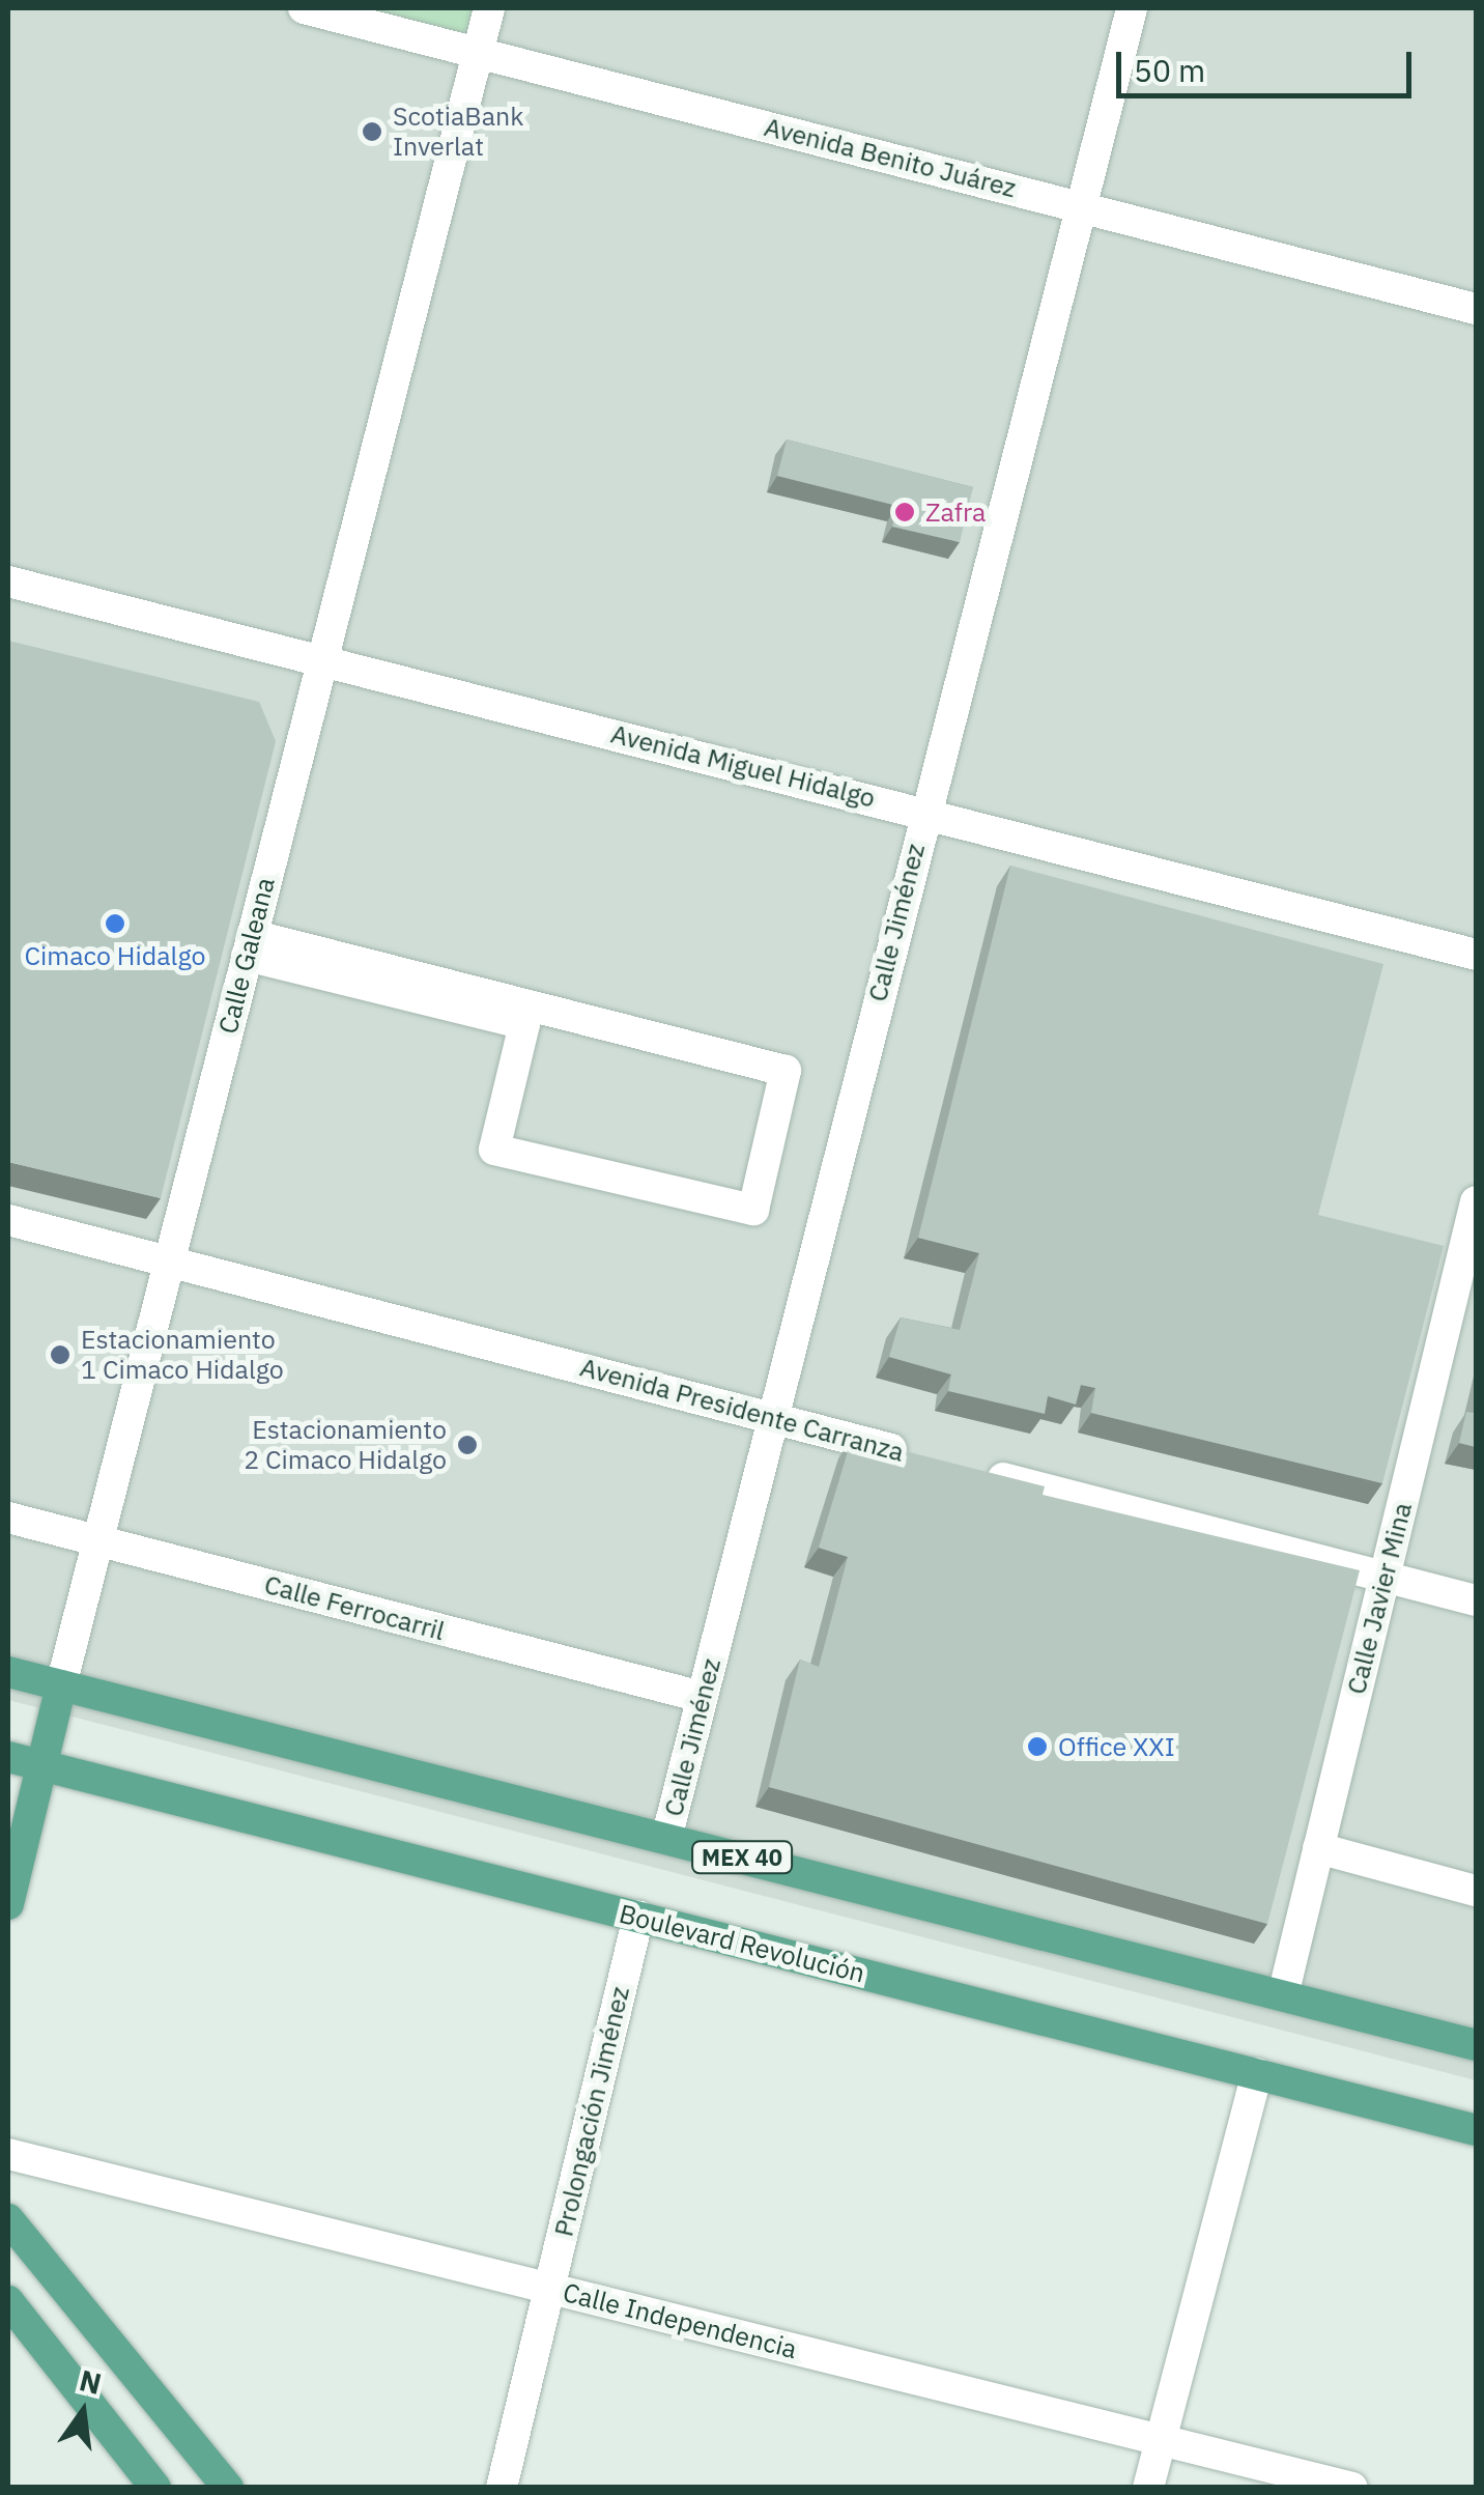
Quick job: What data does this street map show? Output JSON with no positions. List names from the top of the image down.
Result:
{
  "streets": {
    "main road": ["Calle Galeana", "MEX 40", "Boulevard Revolución"],
    "street": [
      "Avenida Benito Juárez",
      "Avenida Miguel Hidalgo",
      "Calle Jiménez",
      "Avenida Presidente Carranza",
      "Calle Javier Mina",
      "Calle Ferrocarril",
      "Prolongación Jiménez",
      "Calle Independencia"
    ]
  },
  "crossings": [
    ["Avenida Benito Juárez", "Calle Jiménez"],
    ["Avenida Benito Juárez", "Calle Galeana"],
    ["Avenida Miguel Hidalgo", "Calle Jiménez"],
    ["Avenida Miguel Hidalgo", "Calle Galeana"],
    ["Calle Jiménez", "Avenida Presidente Carranza"],
    ["Calle Jiménez", "Calle Ferrocarril"],
    ["Calle Jiménez", "MEX 40"],
    ["Calle Galeana", "Avenida Presidente Carranza"],
    ["Calle Galeana", "Calle Ferrocarril"],
    ["Calle Galeana", "MEX 40"],
    ["Calle Galeana", "Boulevard Revolución"],
    ["Calle Javier Mina", "MEX 40"],
    ["Boulevard Revolución", "Prolongación Jiménez"],
    ["Prolongación Jiménez", "Calle Independencia"]
  ],
  "places": [
    "ScotiaBank Inverlat",
    "Zafra",
    "Cimaco Hidalgo",
    "Estacionamiento 1 Cimaco Hidalgo",
    "Estacionamiento 2 Cimaco Hidalgo",
    "Office XXI"
  ],
  "scale_bar": "50 m",
  "north": "top"
}
